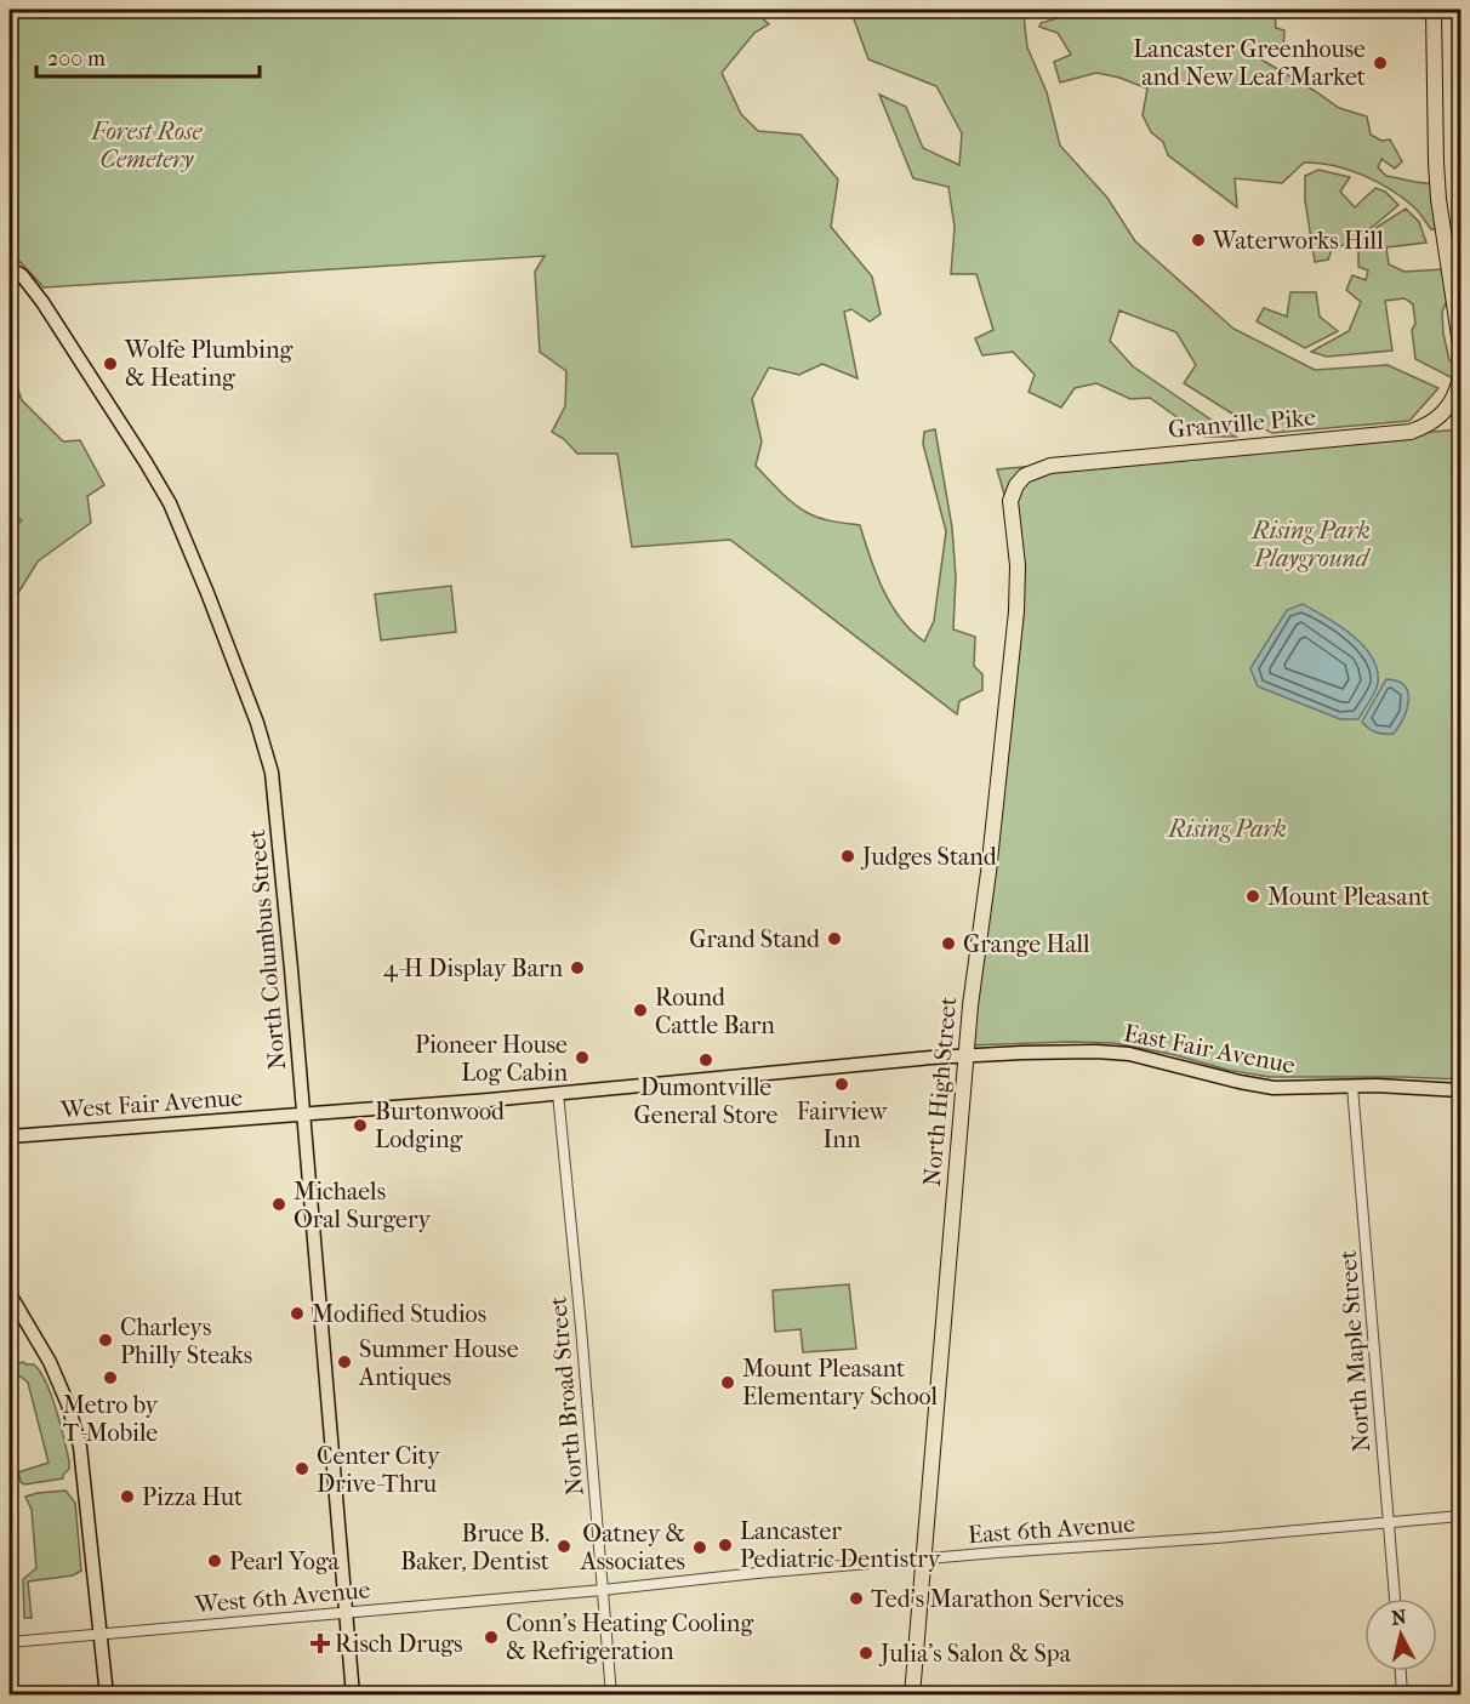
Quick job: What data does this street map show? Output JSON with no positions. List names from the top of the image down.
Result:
{
  "streets": {
    "highway": ["Granville Pike", "North High Street"],
    "main road": ["North Columbus Street", "East Fair Avenue", "West Fair Avenue"],
    "street": [
      "North Maple Street",
      "North Broad Street",
      "East 6th Avenue",
      "West 6th Avenue"
    ]
  },
  "crossings": [
    ["Granville Pike", "North High Street"],
    ["North Columbus Street", "West Fair Avenue"],
    ["North Columbus Street", "West 6th Avenue"],
    ["East Fair Avenue", "North High Street"],
    ["East Fair Avenue", "West Fair Avenue"],
    ["East Fair Avenue", "North Maple Street"],
    ["East Fair Avenue", "North Broad Street"],
    ["North High Street", "East 6th Avenue"],
    ["West Fair Avenue", "North Broad Street"],
    ["North Maple Street", "East 6th Avenue"],
    ["North Broad Street", "East 6th Avenue"],
    ["North Broad Street", "West 6th Avenue"],
    ["East 6th Avenue", "West 6th Avenue"]
  ],
  "parks": ["Forest Rose Cemetery", "Rising Park Playground", "Rising Park"],
  "places": {
    "other": [
      "Lancaster Greenhouse and New Leaf Market",
      "Waterworks Hill",
      "Wolfe Plumbing & Heating",
      "Judges Stand",
      "Mount Pleasant",
      "Grand Stand",
      "Grange Hall",
      "4-H Display Barn",
      "Round Cattle Barn",
      "Pioneer House Log Cabin",
      "Dumontville General Store",
      "Fairview Inn",
      "Burtonwood Lodging",
      "Michaels Oral Surgery",
      "Modified Studios",
      "Charleys Philly Steaks",
      "Summer House Antiques",
      "Metro by T-Mobile",
      "Mount Pleasant Elementary School",
      "Center City Drive-Thru",
      "Pizza Hut",
      "Lancaster Pediatric Dentistry",
      "Bruce B. Baker, Dentist",
      "Oatney & Associates",
      "Pearl Yoga",
      "Ted's Marathon Services",
      "Conn's Heating Cooling & Refrigeration",
      "Julia's Salon & Spa"
    ],
    "health": ["Risch Drugs"]
  },
  "scale_bar": "200 m",
  "north": "top"
}
